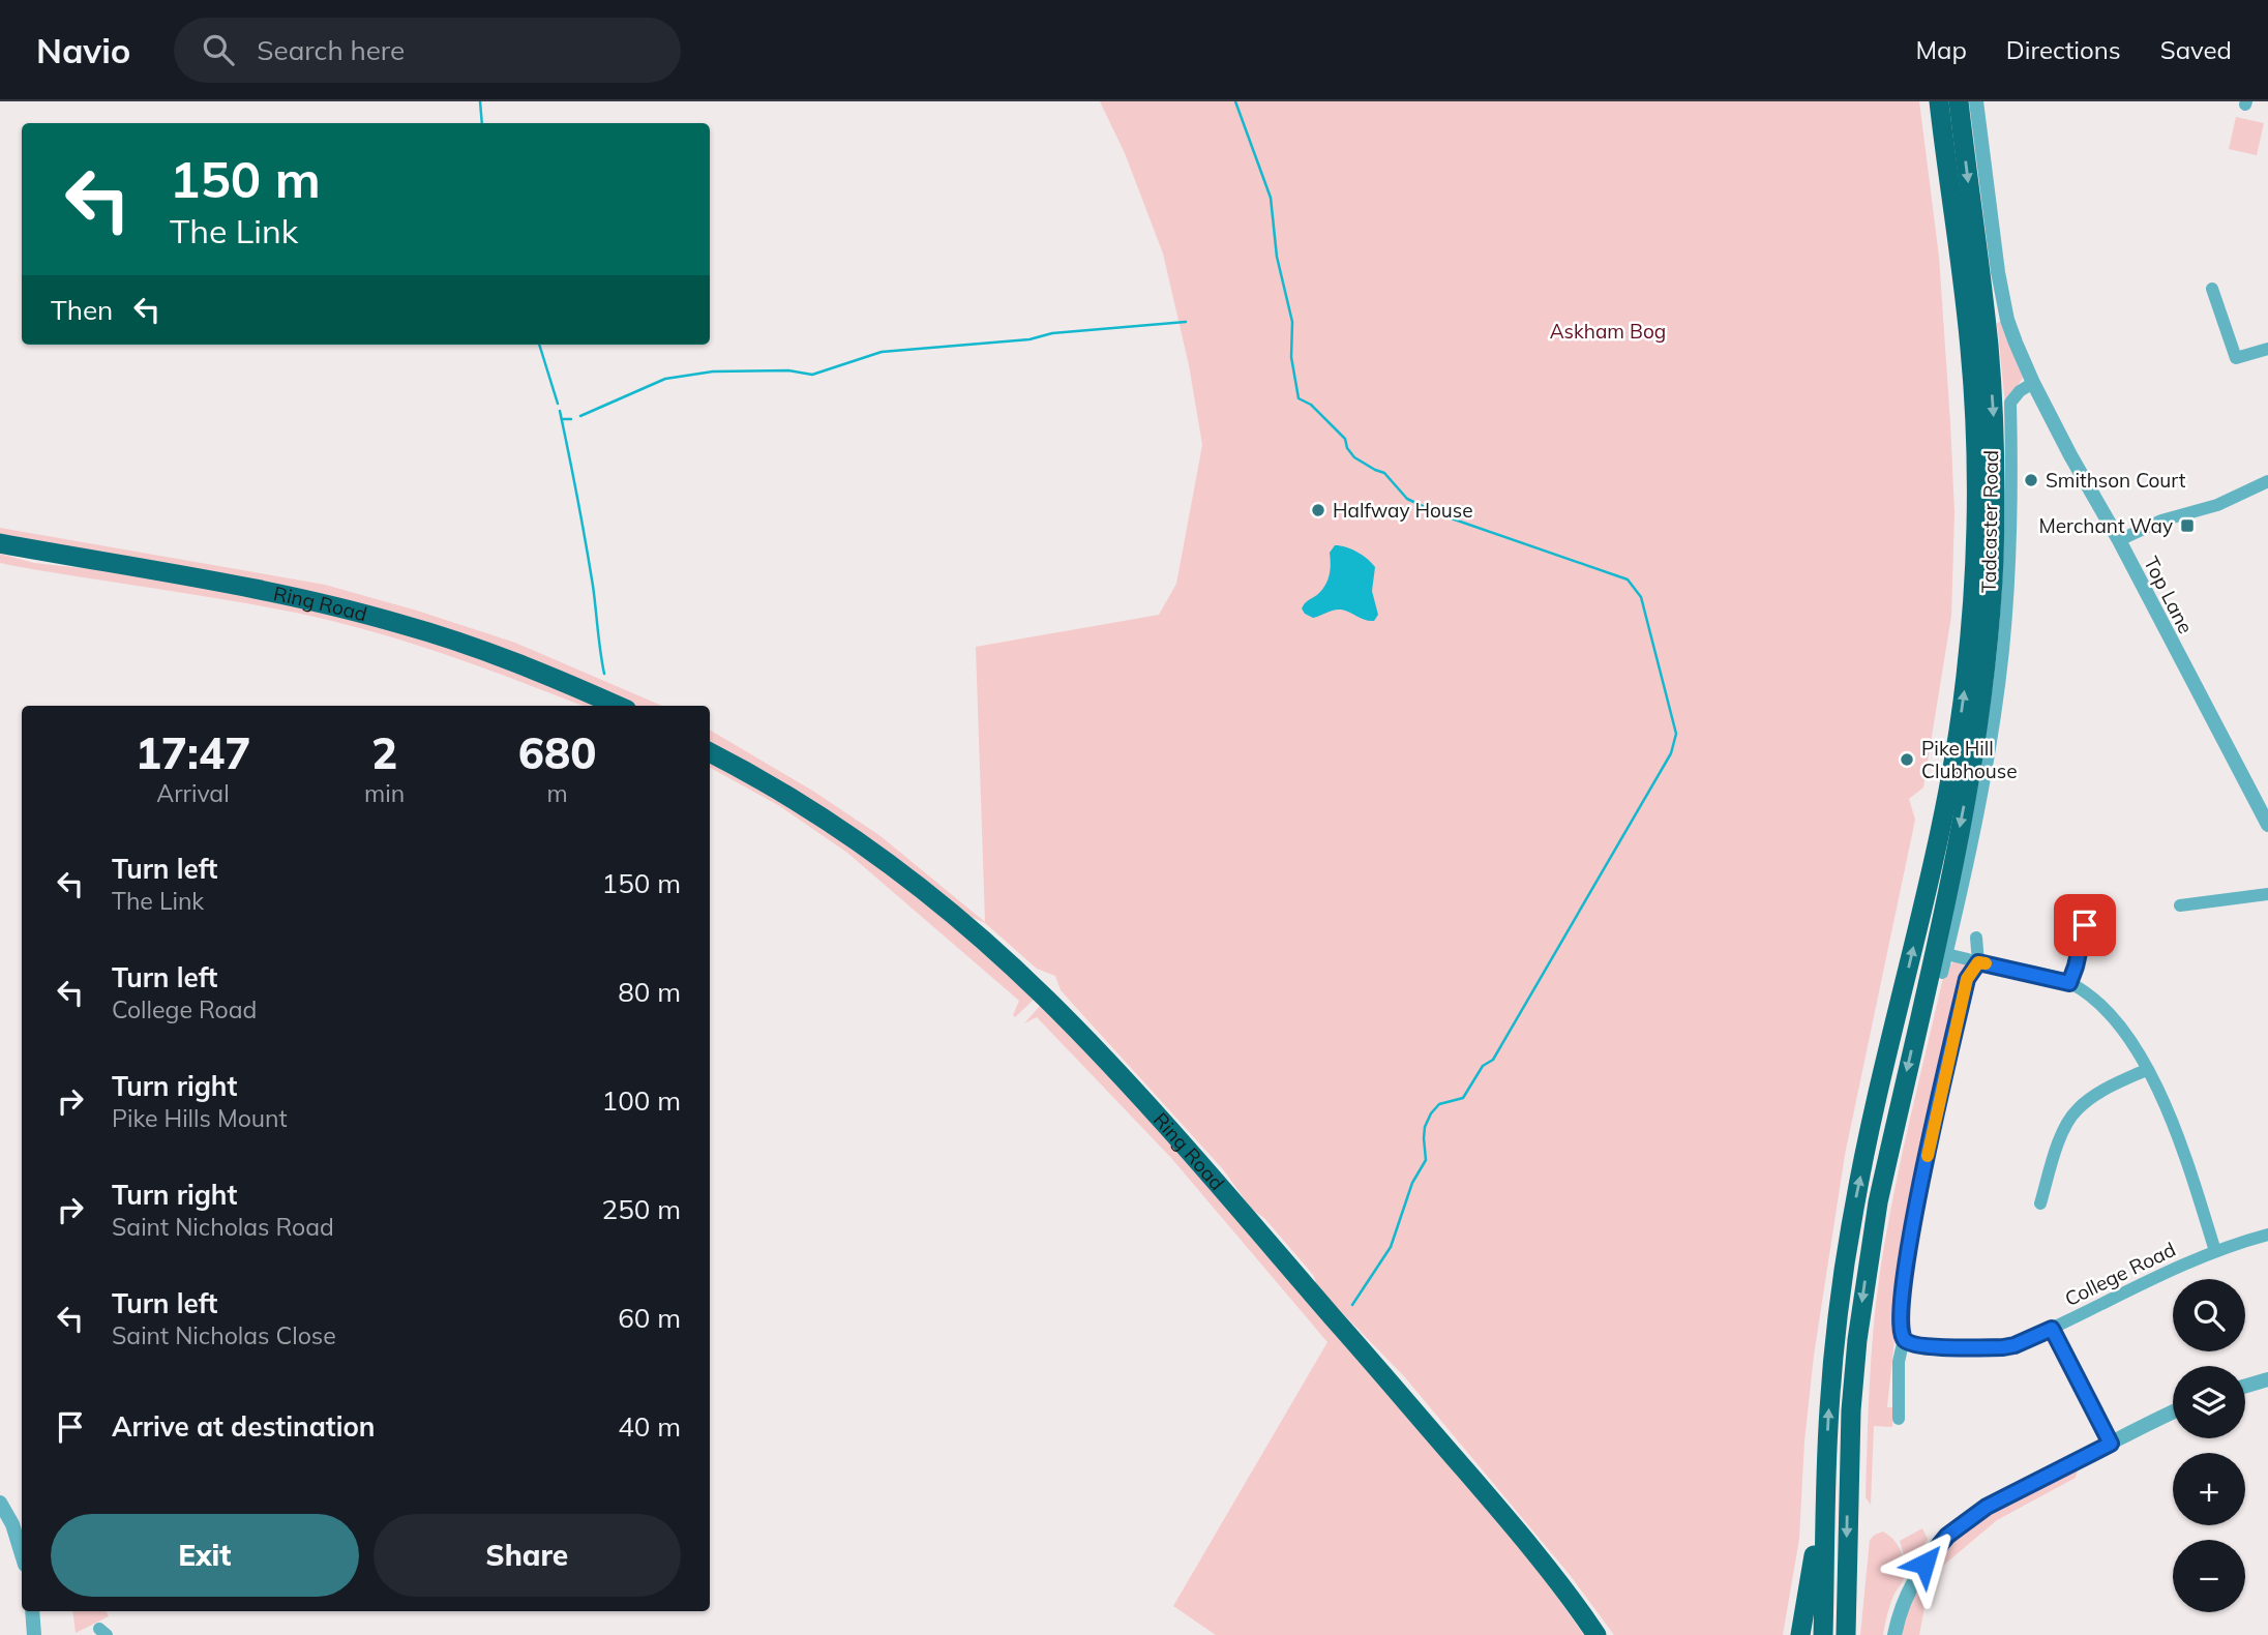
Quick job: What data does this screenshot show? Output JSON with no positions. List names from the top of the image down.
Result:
{
  "streets": {
    "highway": ["Ring Road"],
    "street": ["Tadcaster Road", "Top Lane", "College Road"]
  },
  "crossings": [
    ["Tadcaster Road", "Top Lane"]
  ],
  "parks": ["Askham Bog"],
  "places": {
    "other": ["Smithson Court", "Halfway House", "Pike Hill Clubhouse"],
    "transit": ["Merchant Way"]
  },
  "page": {
    "header": "Navio",
    "search": "Search here",
    "nav": ["Map", "Directions", "Saved"],
    "turn": ["150 m", "The Link"],
    "then": "Then",
    "eta": [
      "17:47",
      "Arrival",
      "2",
      "min",
      "680",
      "m"
    ],
    "list": [
      {
        "name": "Turn left",
        "note": "The Link",
        "value": "150 m"
      },
      {
        "name": "Turn left",
        "note": "College Road",
        "value": "80 m"
      },
      {
        "name": "Turn right",
        "note": "Pike Hills Mount",
        "value": "100 m"
      },
      {
        "name": "Turn right",
        "note": "Saint Nicholas Road",
        "value": "250 m"
      },
      {
        "name": "Turn left",
        "note": "Saint Nicholas Close",
        "value": "60 m"
      },
      {
        "name": "Arrive at destination",
        "value": "40 m"
      }
    ],
    "map_buttons": ["+", "−"],
    "buttons": ["Exit", "Share"]
  }
}
